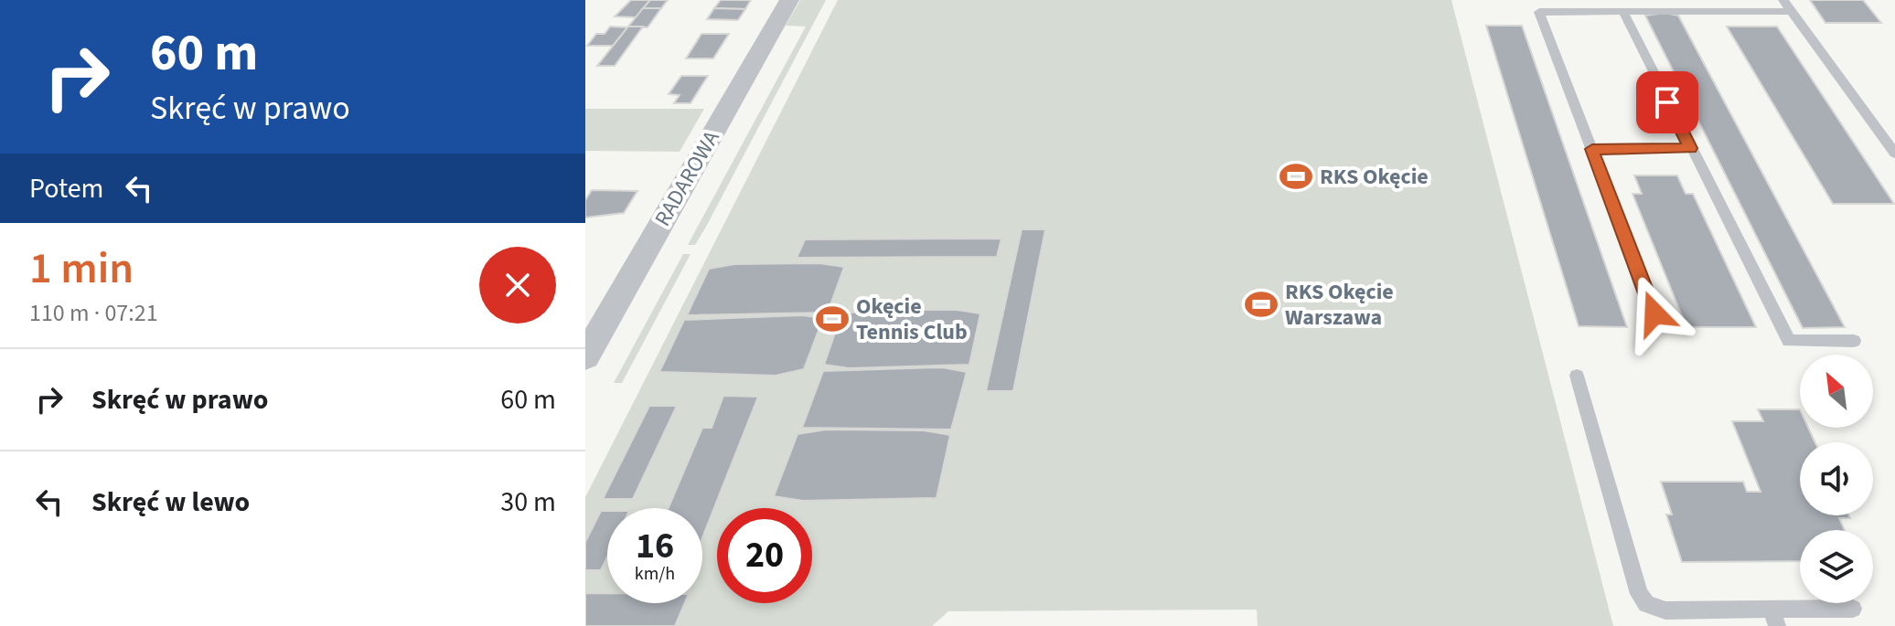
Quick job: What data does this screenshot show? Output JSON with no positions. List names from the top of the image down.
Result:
{
  "streets": {
    "street": ["RADAROWA"]
  },
  "places": {
    "sports": ["RKS Okęcie", "RKS Okęcie Warszawa", "Okęcie Tennis Club"]
  },
  "north": "top left",
  "page": {
    "turn": ["60 m", "Skręć w prawo"],
    "then": "Potem",
    "heading": ["1 min", "110 m · 07:21"],
    "list": [
      {
        "name": "Skręć w prawo",
        "value": "60 m"
      },
      {
        "name": "Skręć w lewo",
        "value": "30 m"
      }
    ],
    "speed": "16 km/h",
    "limit": "20"
  }
}
